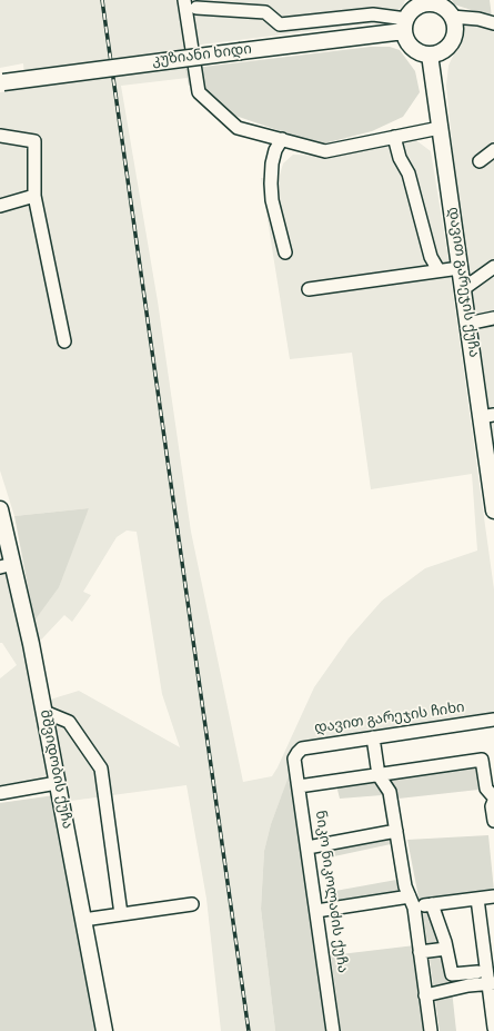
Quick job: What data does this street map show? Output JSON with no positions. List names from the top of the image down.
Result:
{
  "streets": {
    "main road": ["კუზიანი ხიდი", "დავით გარეჯის ქუჩა", "მშვიდობის ქუჩა"],
    "street": ["დავით გარეჯის ჩიხი", "ნიკო ნიკოლაძის ქუჩა"]
  },
  "crossings": [
    ["კუზიანი ხიდი", "დავით გარეჯის ქუჩა"],
    ["დავით გარეჯის ჩიხი", "ნიკო ნიკოლაძის ქუჩა"]
  ]
}
